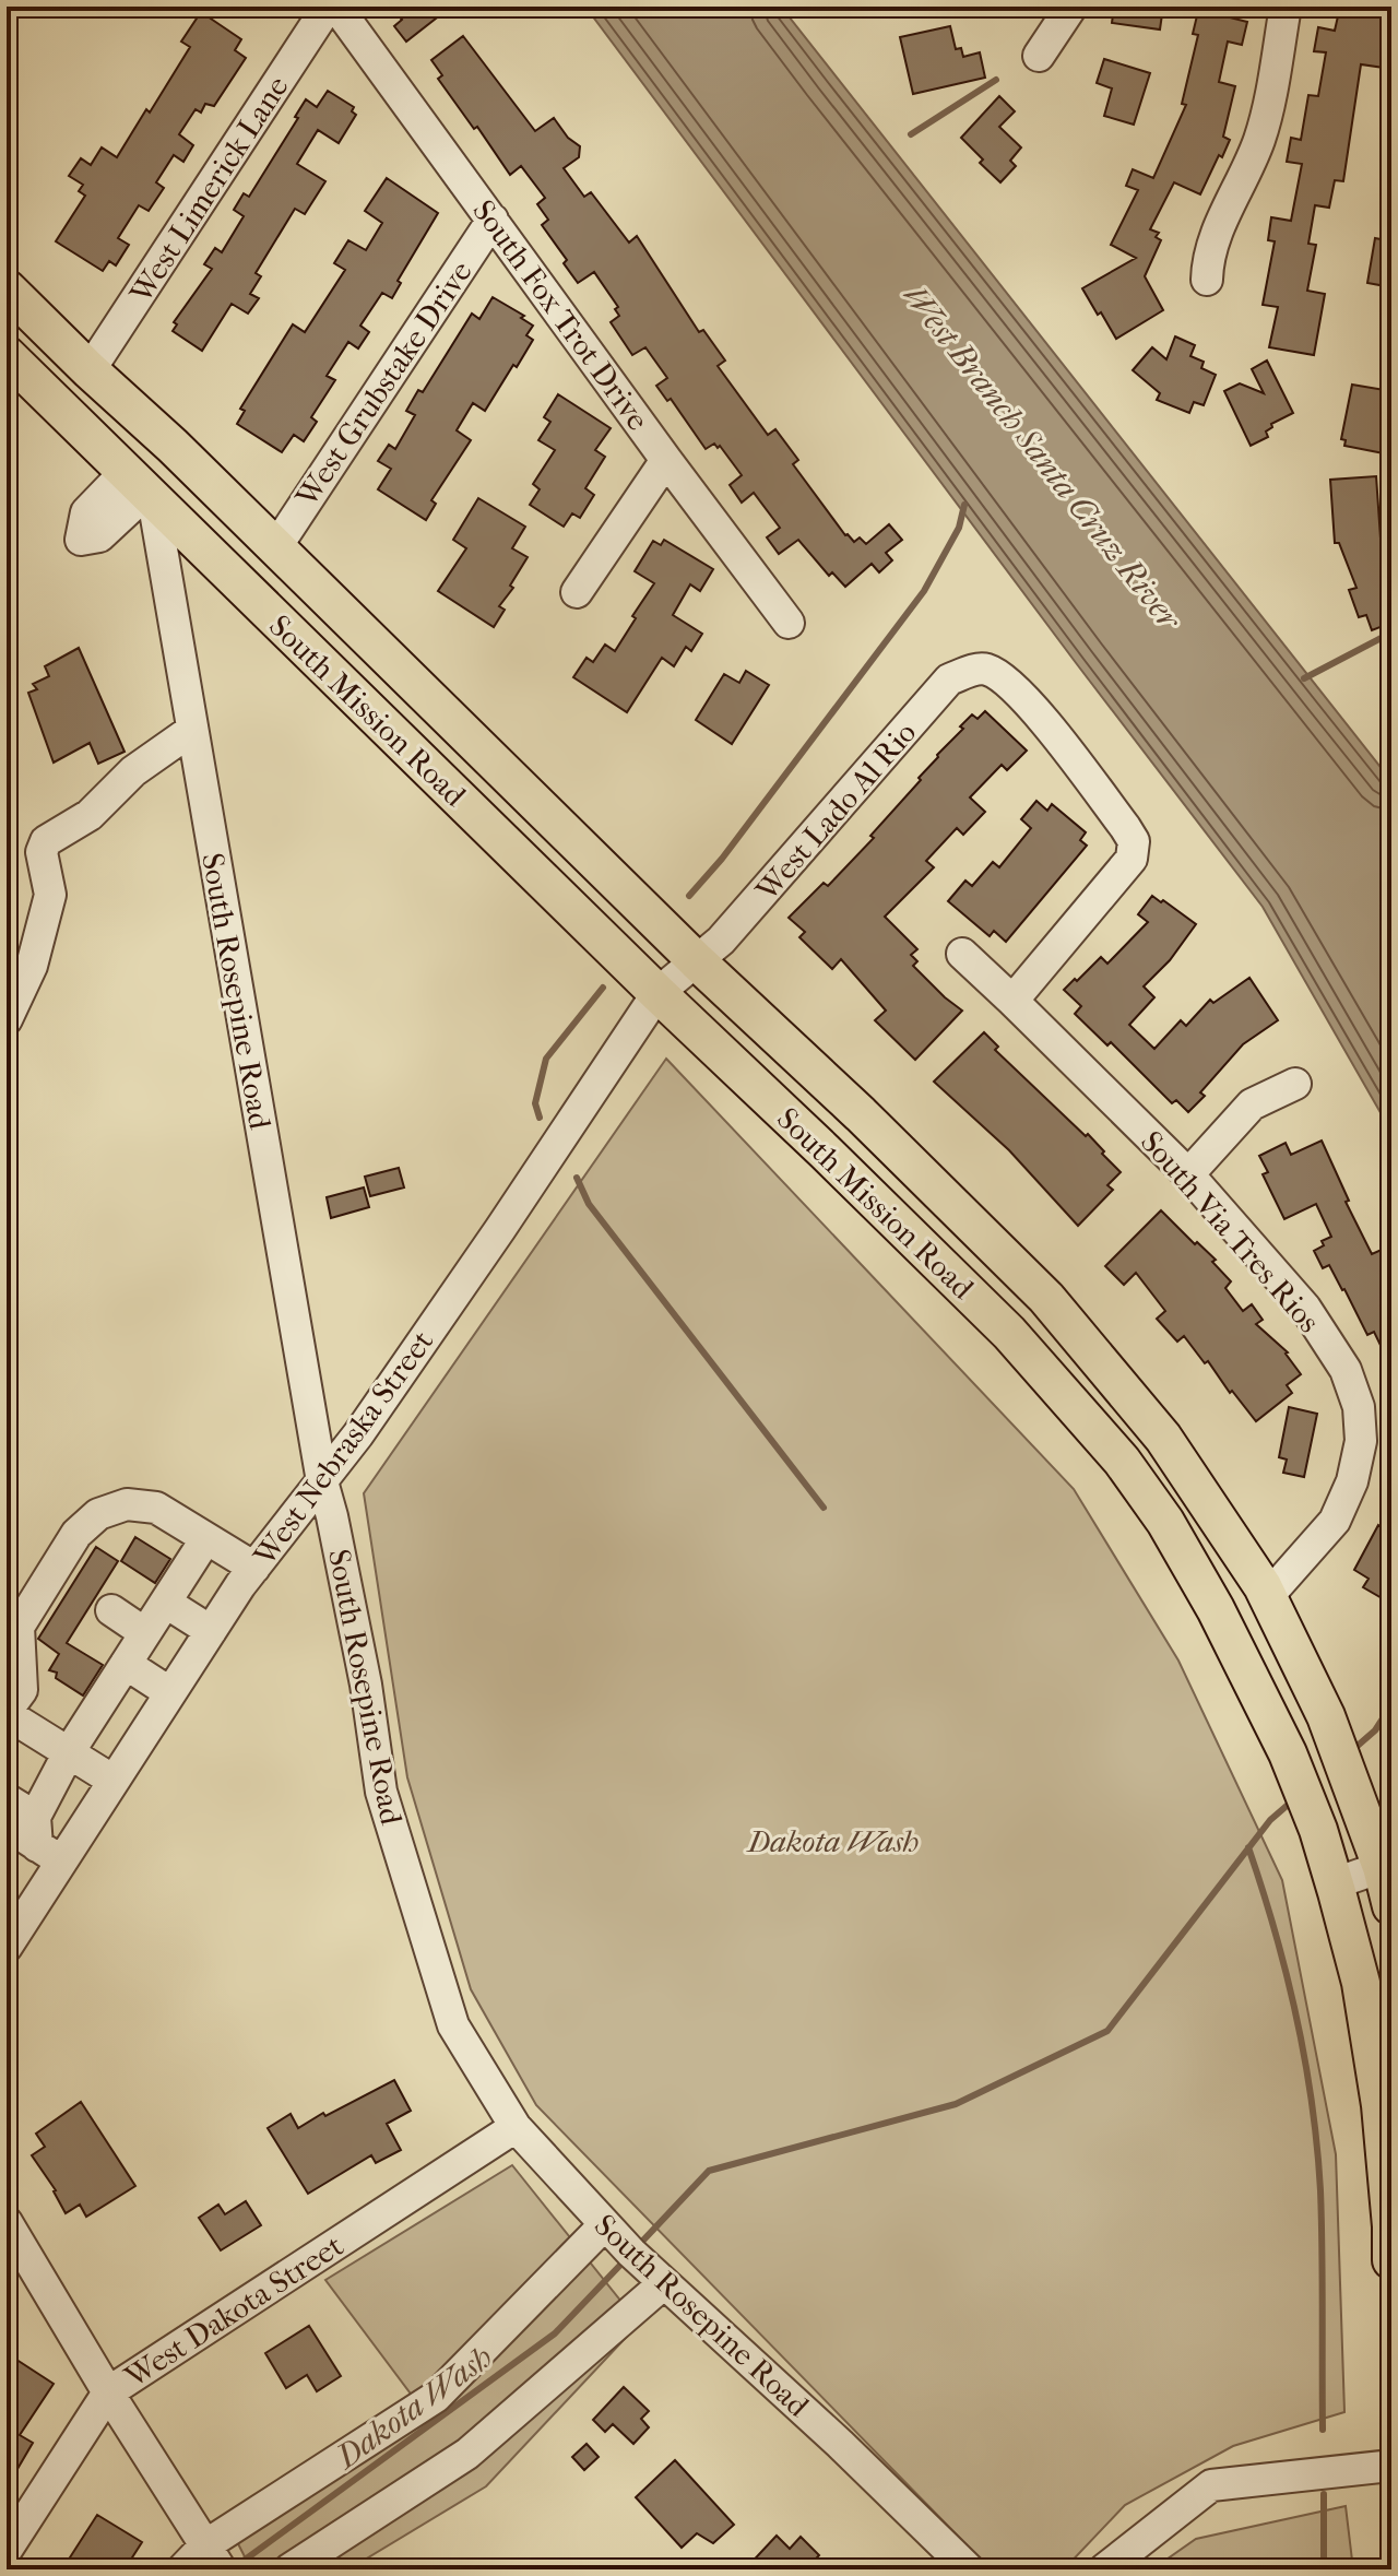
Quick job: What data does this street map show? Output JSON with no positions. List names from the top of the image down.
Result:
{
  "streets": {
    "main road": ["South Mission Road"],
    "street": [
      "West Limerick Lane",
      "South Fox Trot Drive",
      "West Grubstake Drive",
      "West Lado Al Rio",
      "South Rosepine Road",
      "South Via Tres Rios",
      "West Nebraska Street",
      "West Dakota Street"
    ]
  },
  "crossings": [
    ["West Limerick Lane", "South Mission Road"],
    ["South Fox Trot Drive", "West Grubstake Drive"],
    ["West Grubstake Drive", "South Mission Road"],
    ["South Mission Road", "West Lado Al Rio"],
    ["South Mission Road", "South Rosepine Road"],
    ["South Mission Road", "South Via Tres Rios"],
    ["South Mission Road", "West Nebraska Street"],
    ["West Lado Al Rio", "South Via Tres Rios"],
    ["West Lado Al Rio", "West Nebraska Street"],
    ["South Rosepine Road", "West Nebraska Street"],
    ["South Rosepine Road", "West Dakota Street"]
  ],
  "water": ["West Branch Santa Cruz River", "Dakota Wash"],
  "parks": ["Dakota Wash"]
}
